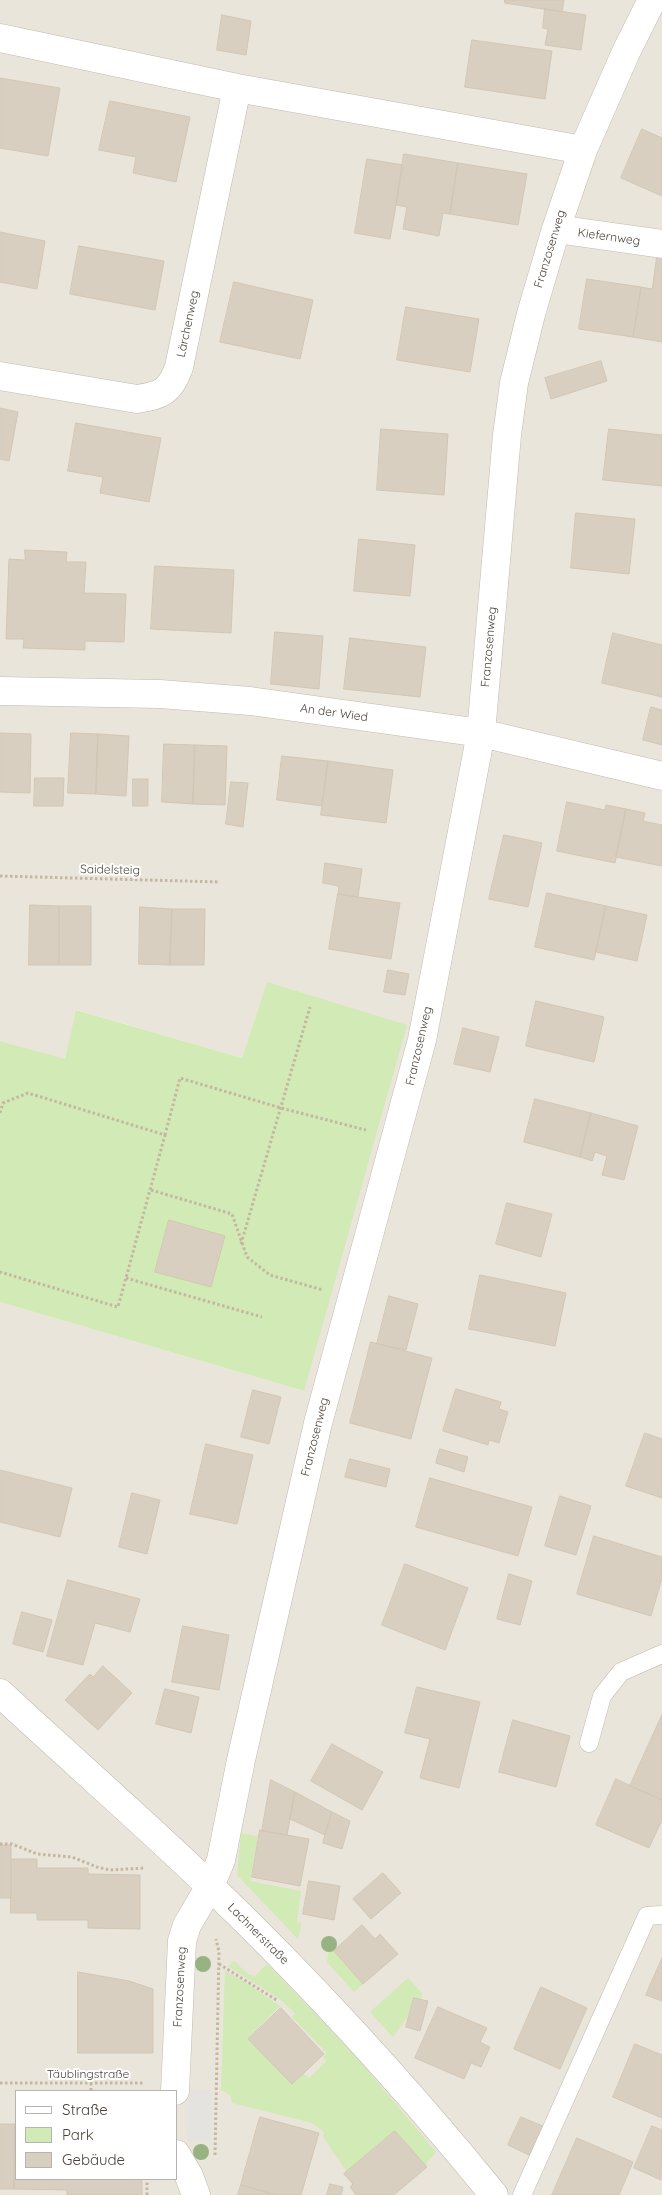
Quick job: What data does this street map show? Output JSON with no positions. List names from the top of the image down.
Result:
{
  "streets": {
    "street": [
      "Kiefernweg",
      "Franzosenweg",
      "Lärchenweg",
      "An der Wied",
      "Lachnerstraße"
    ],
    "path": ["Saidelsteig", "Täublingstraße"]
  },
  "crossings": [
    ["Kiefernweg", "Franzosenweg"],
    ["Franzosenweg", "An der Wied"],
    ["Franzosenweg", "Lachnerstraße"],
    ["Franzosenweg", "Täublingstraße"]
  ],
  "legend": ["Straße", "Park", "Gebäude"]
}
